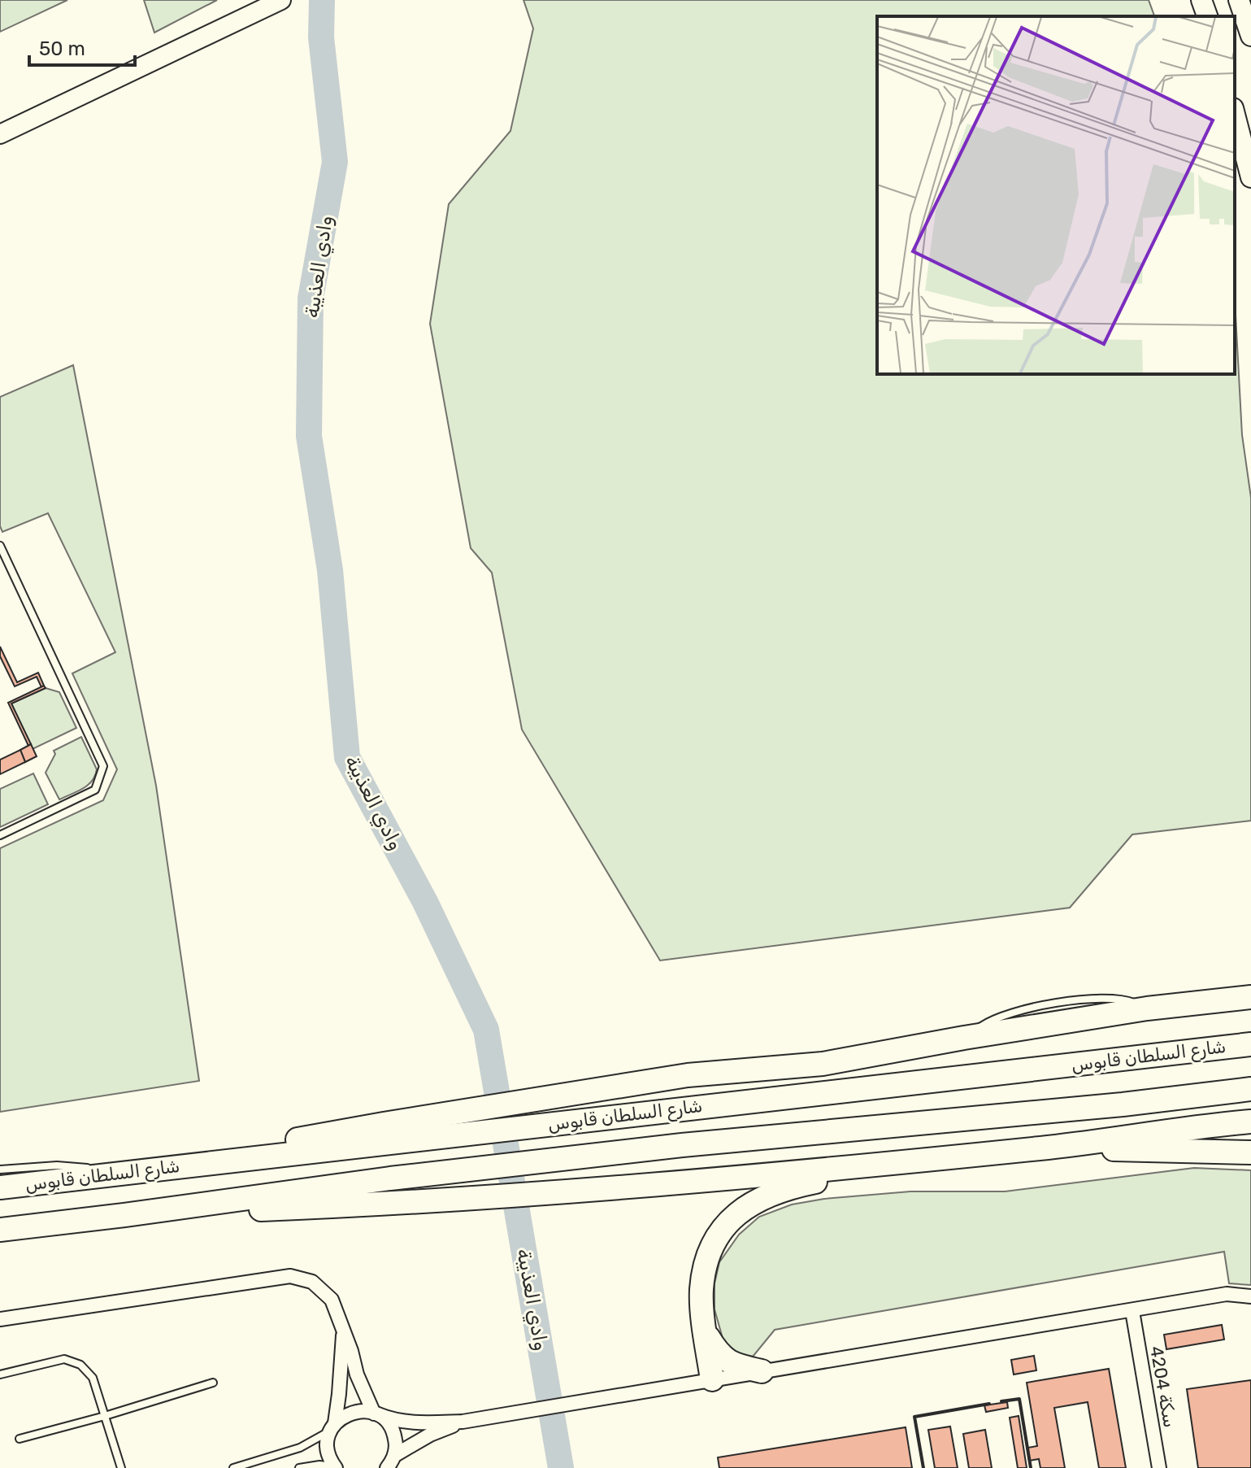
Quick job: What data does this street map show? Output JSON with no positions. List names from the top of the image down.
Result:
{
  "streets": {
    "highway": ["شارع السلطان قابوس"],
    "street": ["سكة 4204"]
  },
  "water": ["وادي العذيبة"],
  "scale_bar": "50 m"
}
